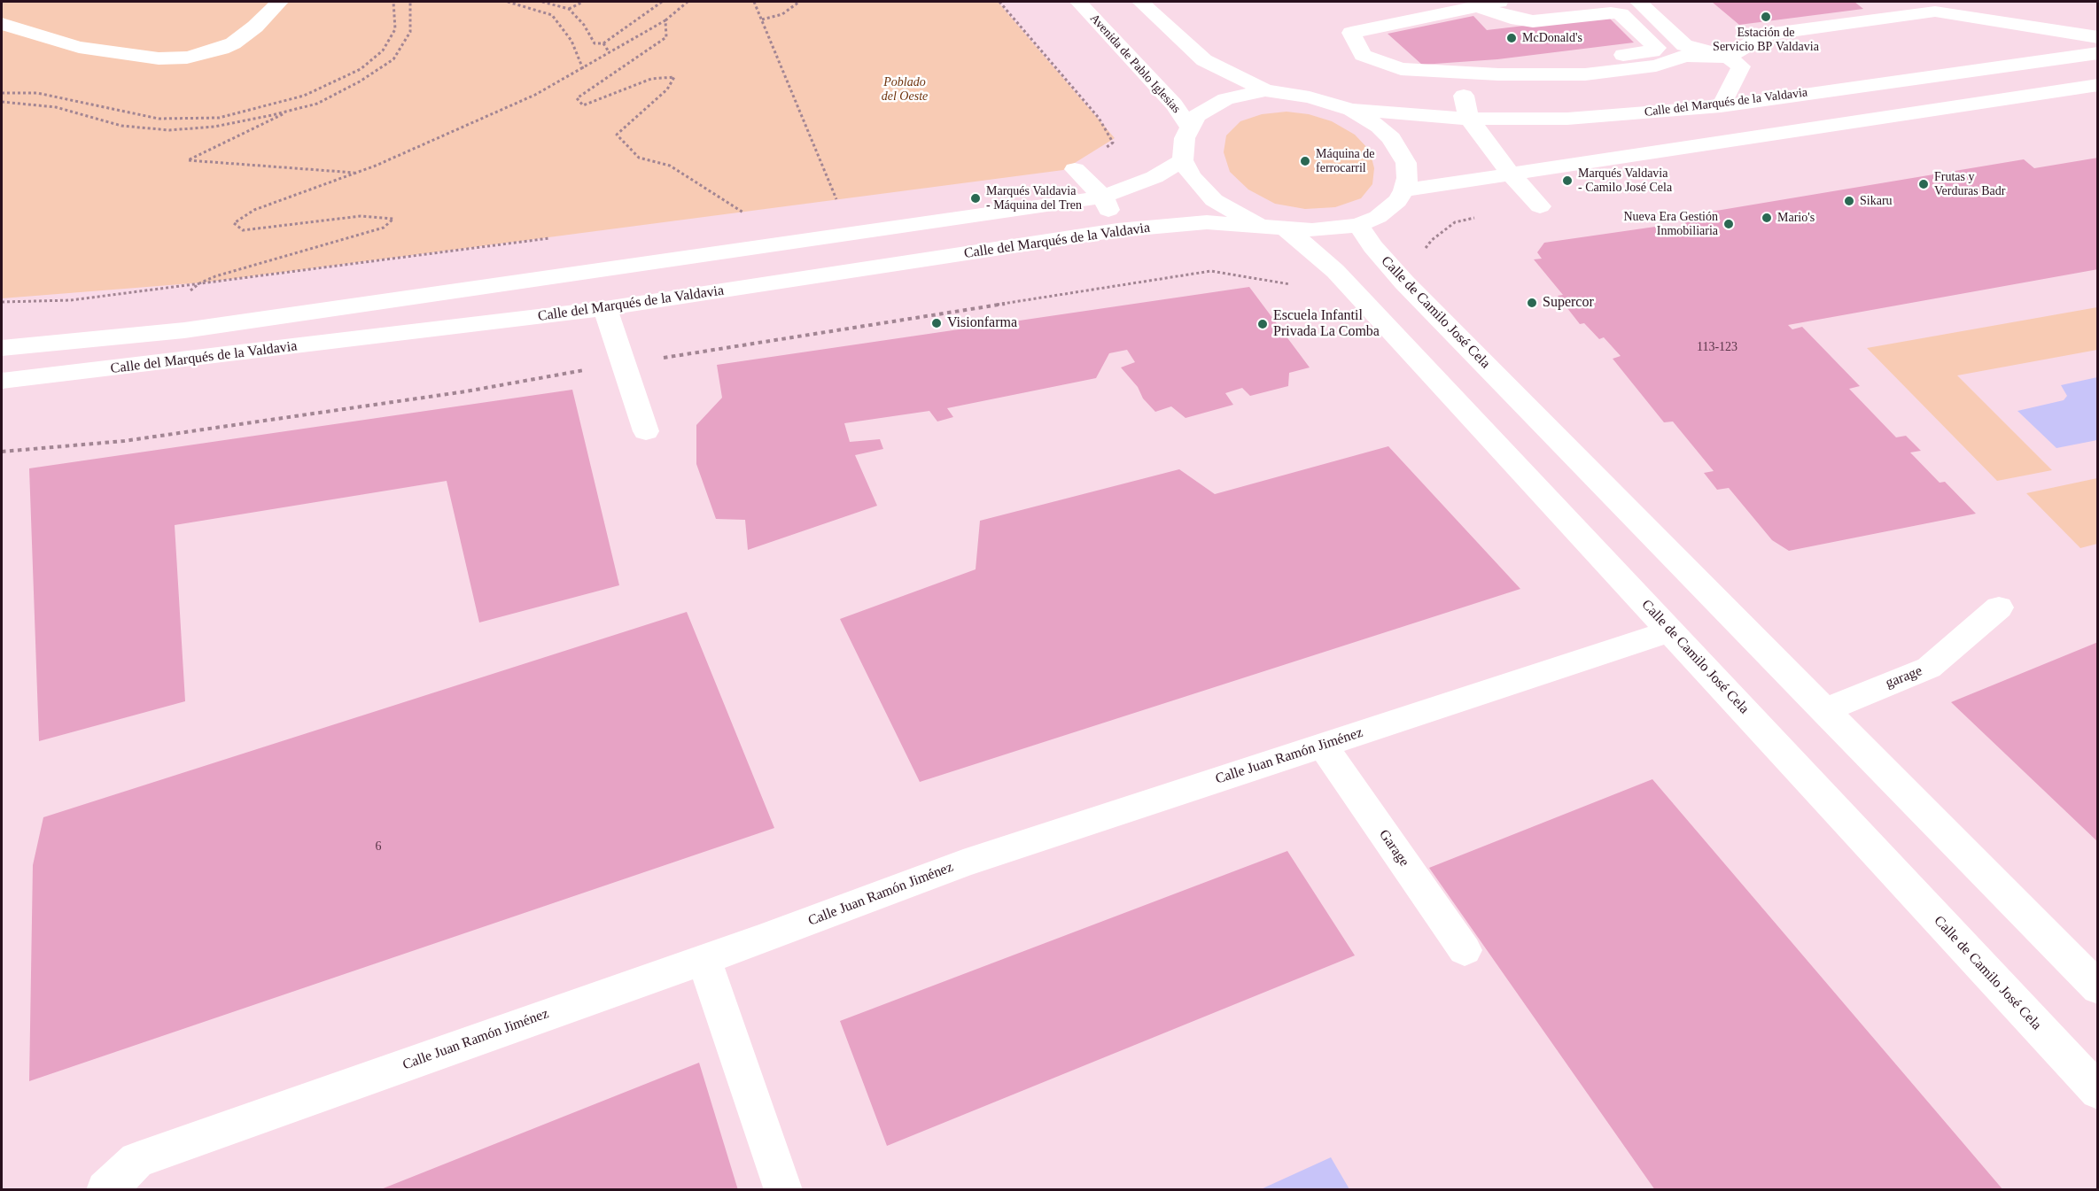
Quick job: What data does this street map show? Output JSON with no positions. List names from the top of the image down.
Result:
{
  "streets": {
    "street": [
      "Avenida de Pablo Iglesias",
      "Calle del Marqués de la Valdavia",
      "Calle de Camilo José Cela",
      "garage",
      "Calle Juan Ramón Jiménez",
      "Garage"
    ]
  },
  "crossings": [
    ["Avenida de Pablo Iglesias", "Calle del Marqués de la Valdavia"],
    ["Avenida de Pablo Iglesias", "Calle de Camilo José Cela"],
    ["Calle del Marqués de la Valdavia", "Calle de Camilo José Cela"],
    ["Calle de Camilo José Cela", "garage"],
    ["Calle de Camilo José Cela", "Calle Juan Ramón Jiménez"],
    ["Calle Juan Ramón Jiménez", "Garage"]
  ],
  "parks": ["Poblado del Oeste"],
  "places": [
    "Estación de Servicio BP Valdavia",
    "McDonald's",
    "Máquina de ferrocarril",
    "Marqués Valdavia - Camilo José Cela",
    "Frutas y Verduras Badr",
    "Marqués Valdavia - Máquina del Tren",
    "Sikaru",
    "Mario's",
    "Nueva Era Gestión Inmobiliaria",
    "Supercor",
    "Visionfarma",
    "Escuela Infantil Privada La Comba"
  ],
  "house_numbers": ["113-123", "6"]
}
